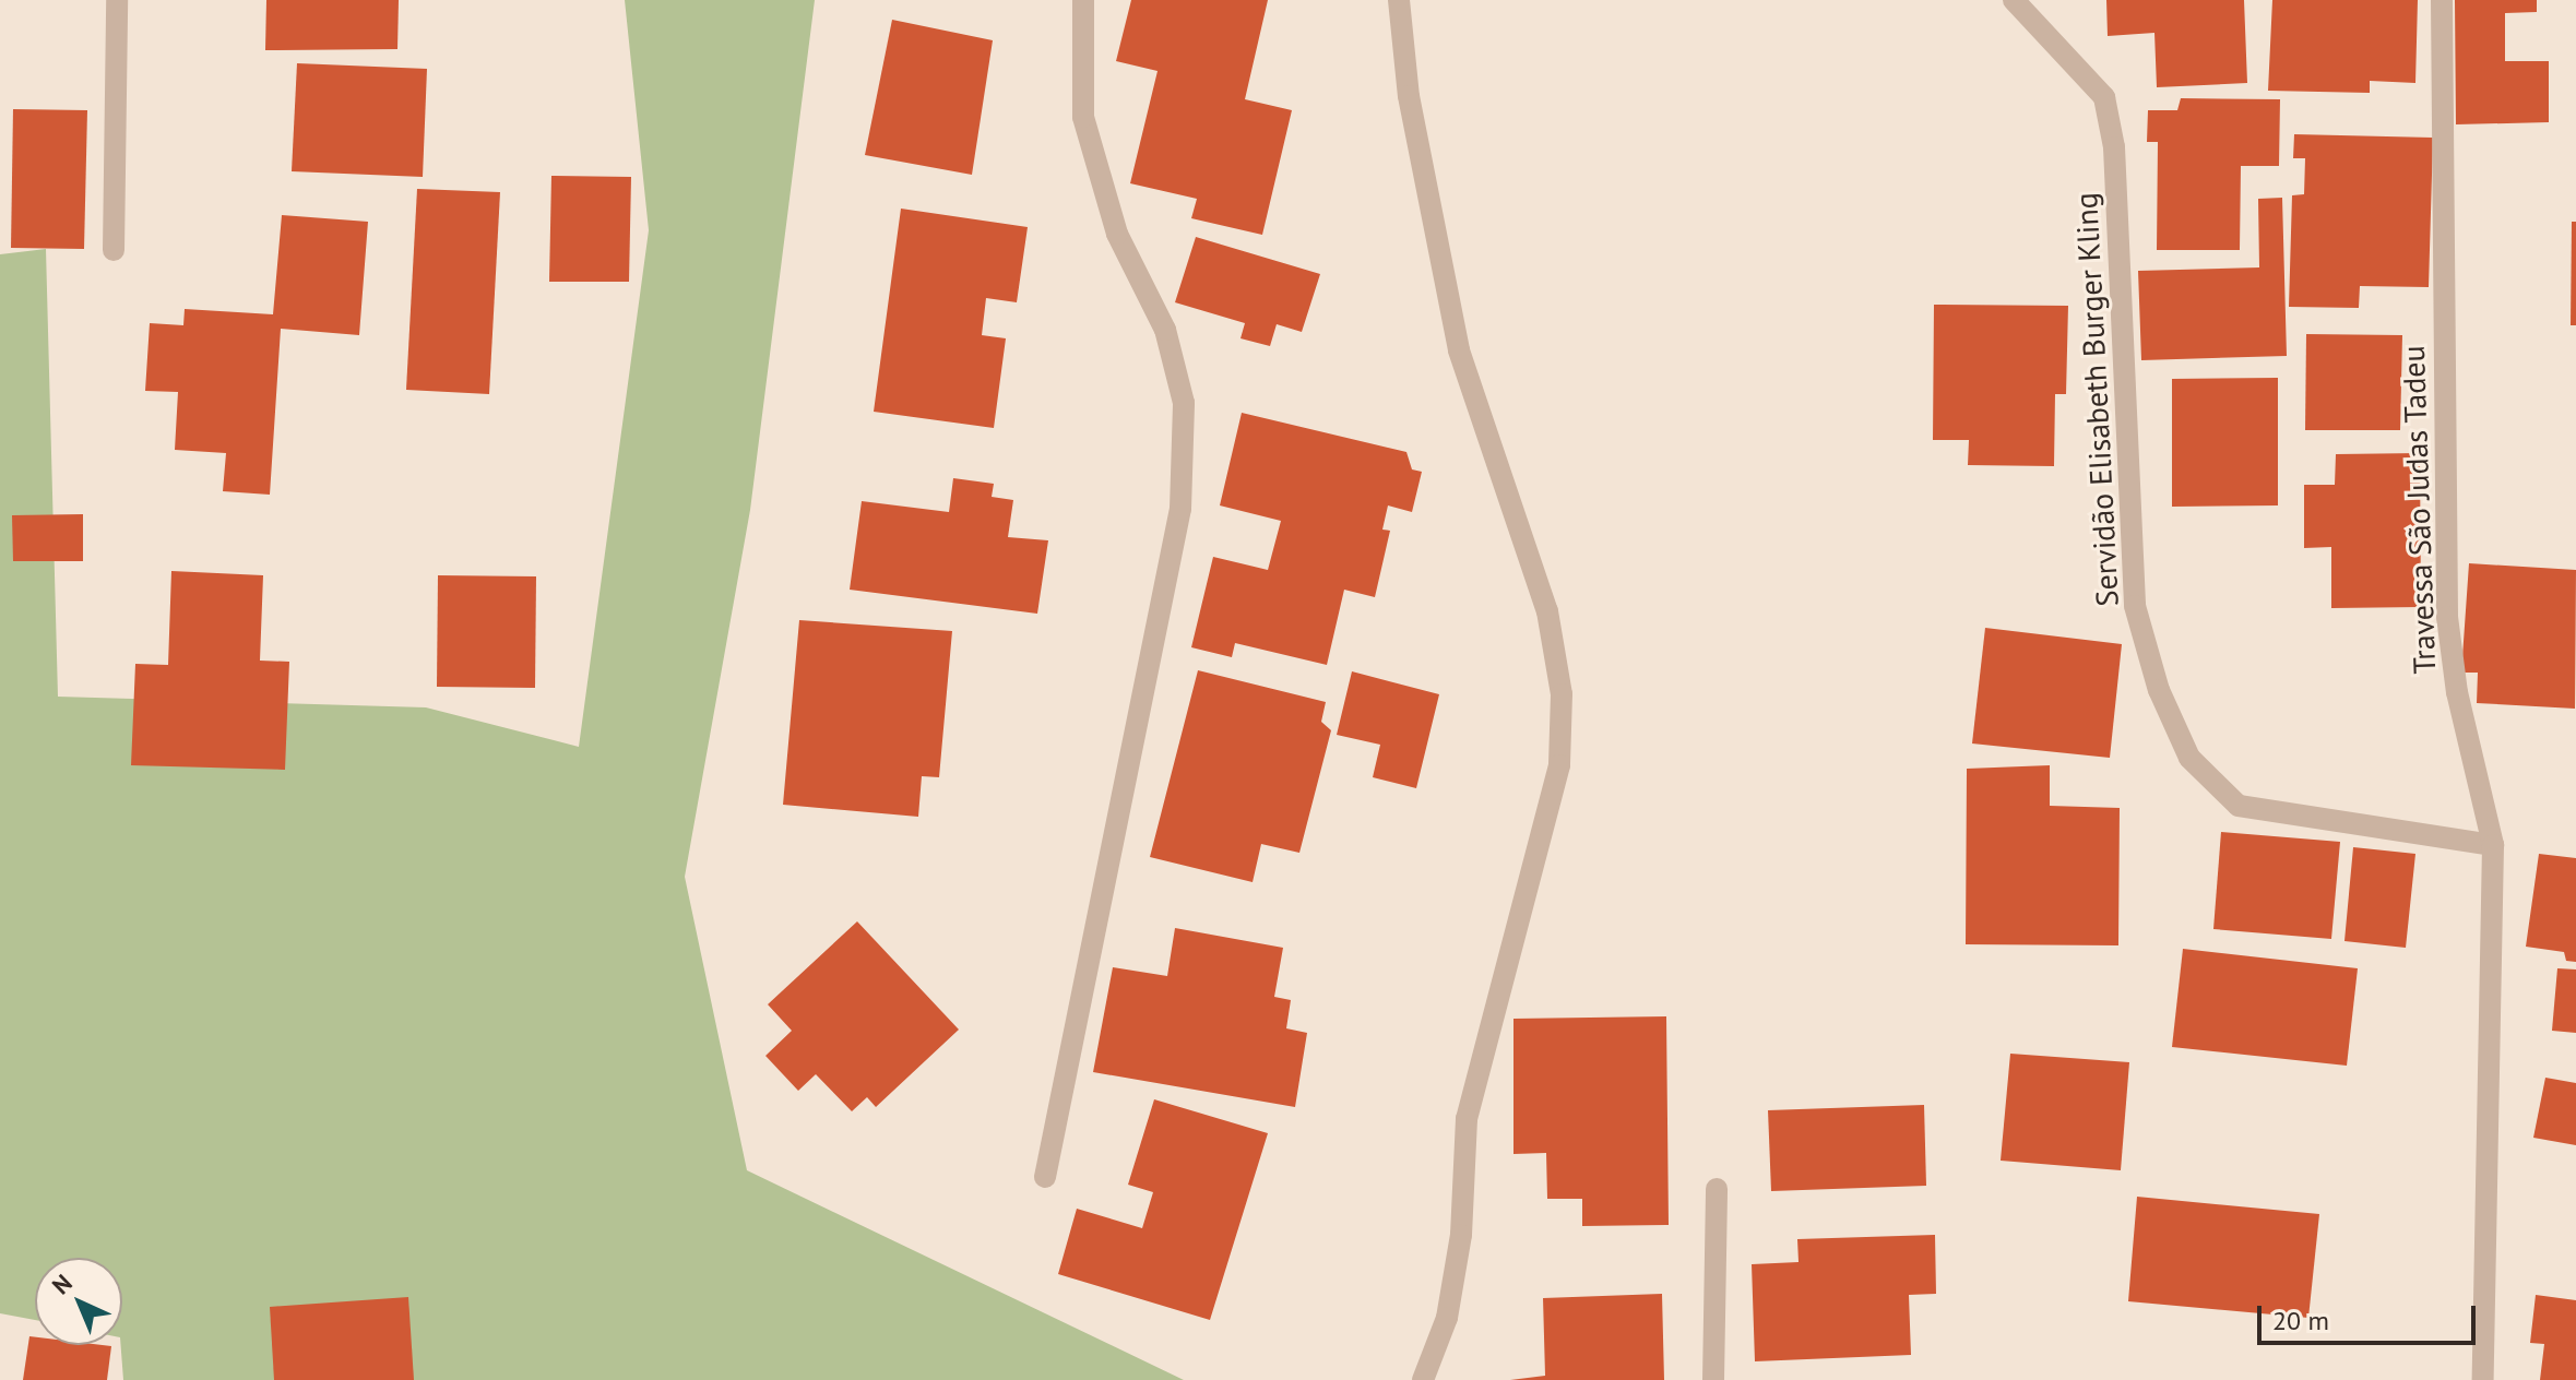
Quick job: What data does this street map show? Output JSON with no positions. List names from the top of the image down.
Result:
{
  "streets": {
    "street": ["Servidão Elisabeth Burger Kling", "Travessa São Judas Tadeu"]
  },
  "crossings": [
    ["Servidão Elisabeth Burger Kling", "Travessa São Judas Tadeu"]
  ],
  "scale_bar": "20 m",
  "north": "top left"
}
